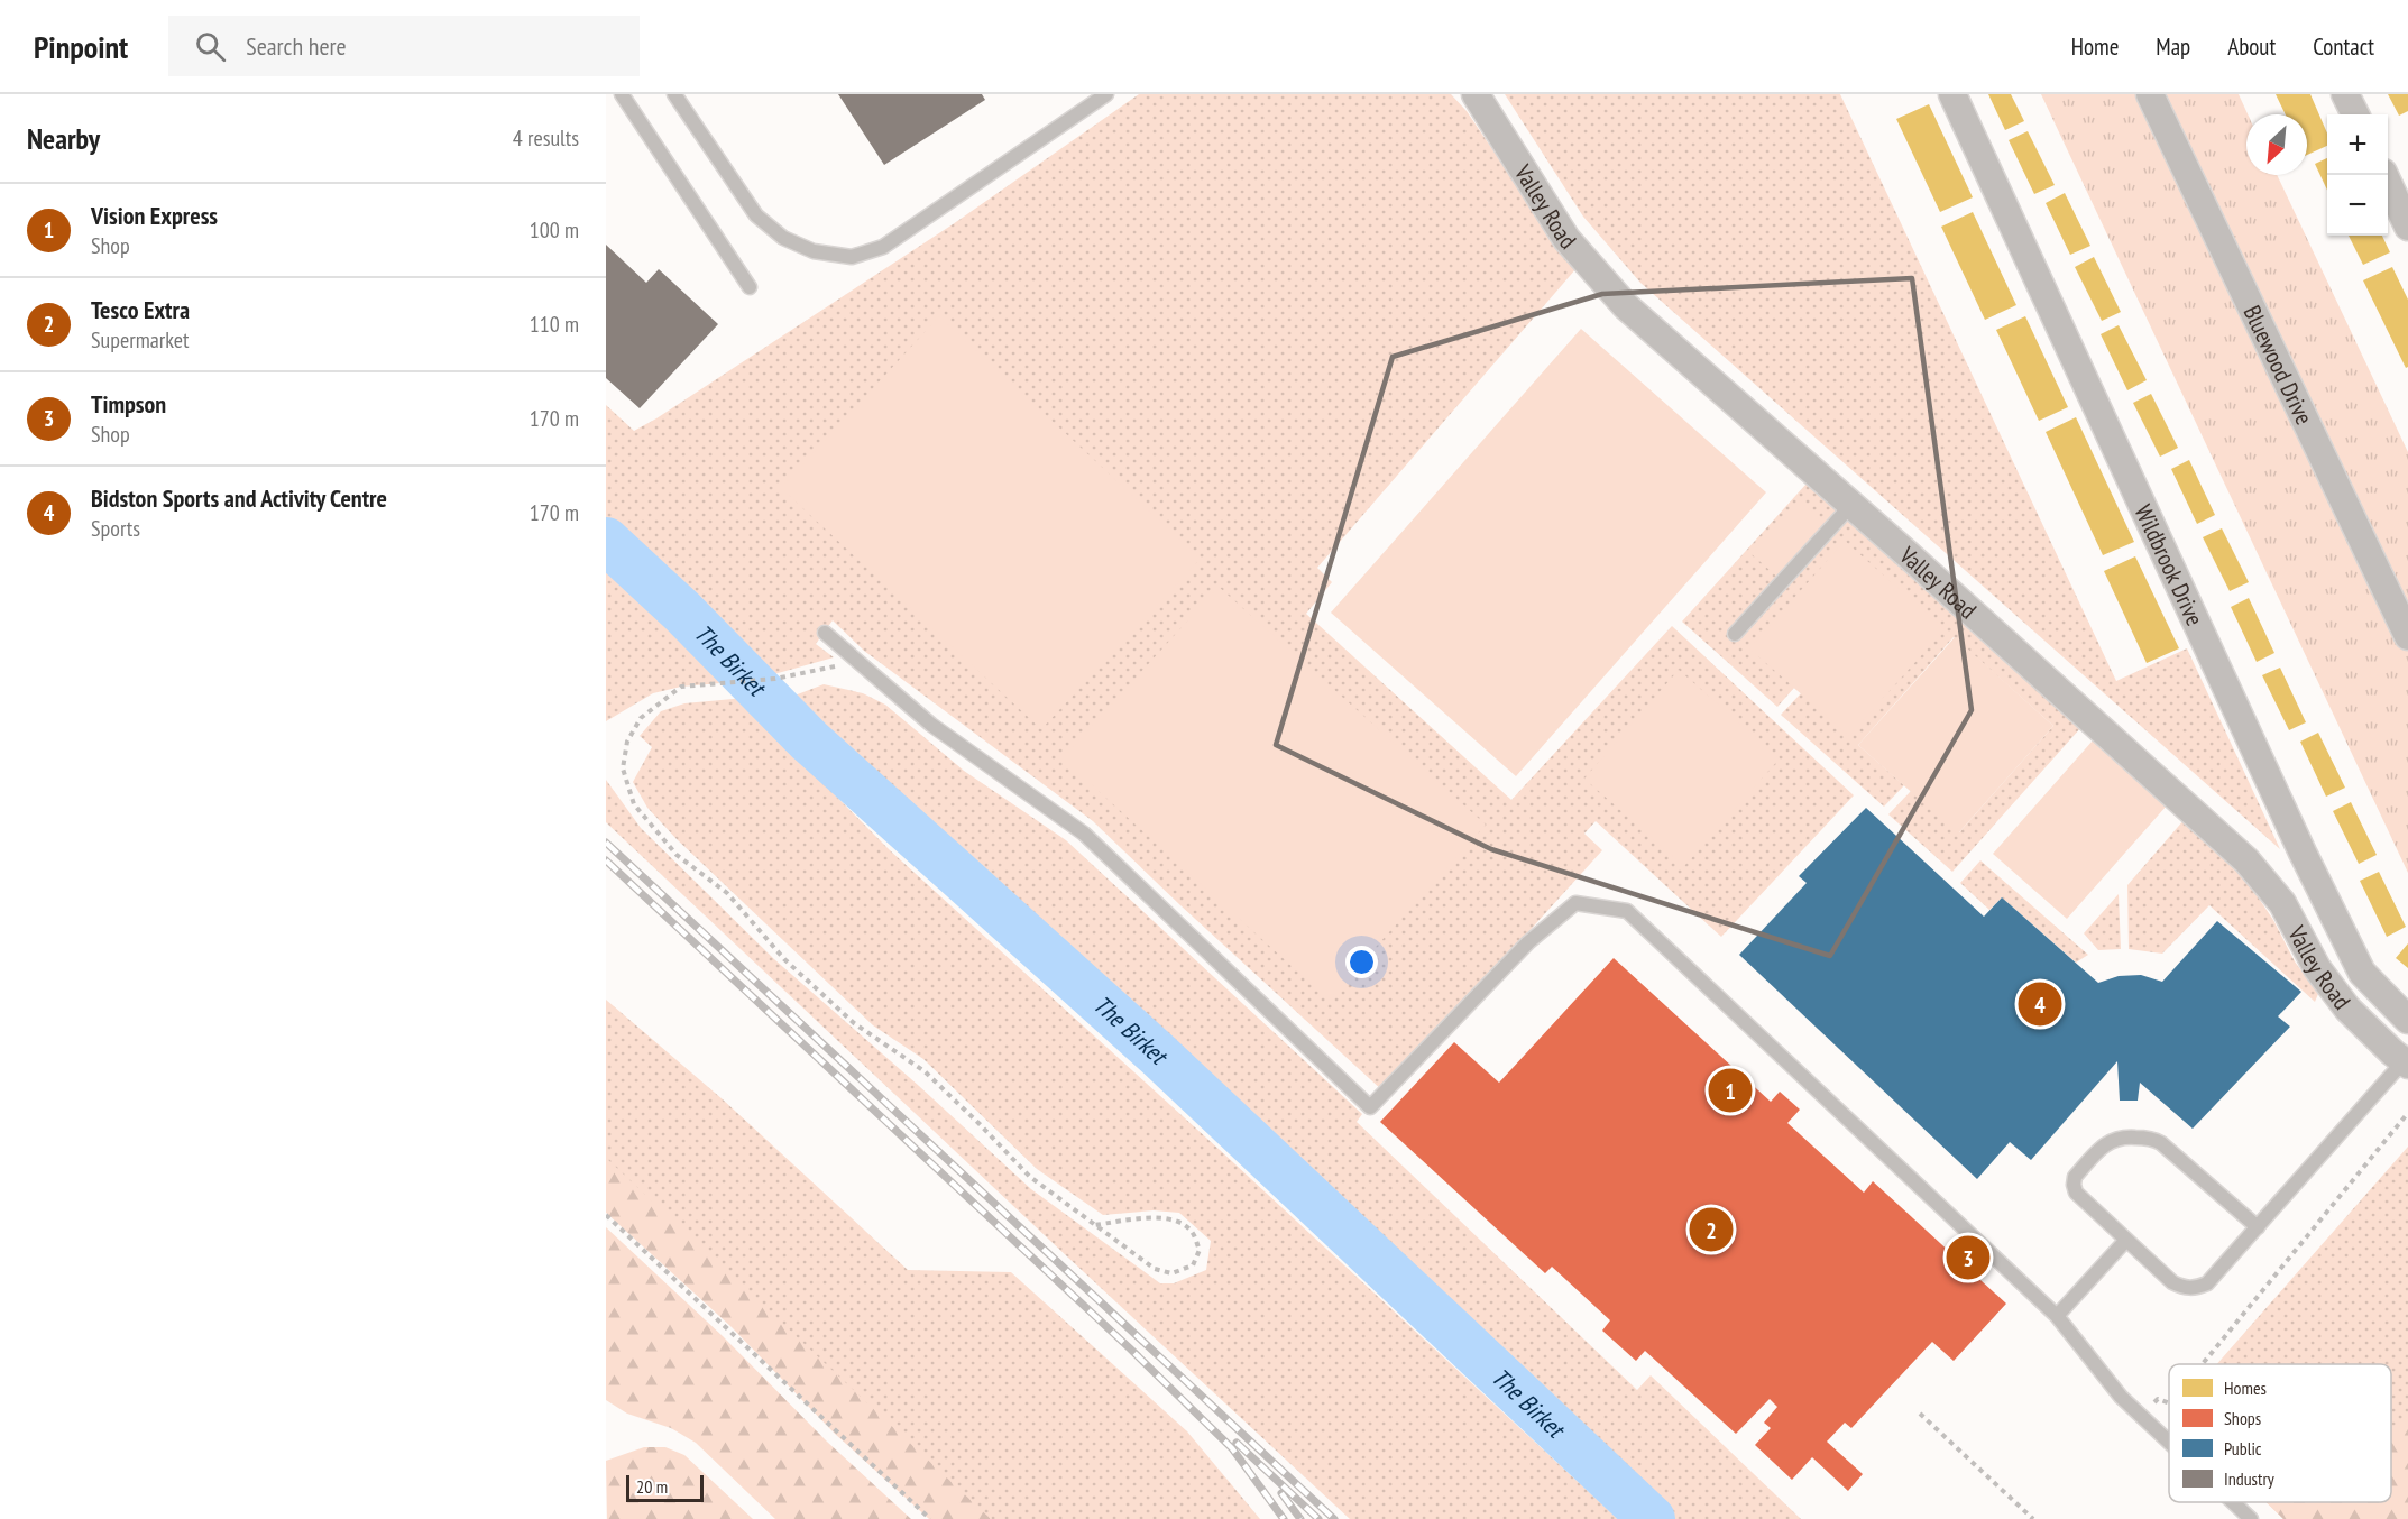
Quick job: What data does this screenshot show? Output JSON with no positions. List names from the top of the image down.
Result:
{
  "streets": {
    "street": ["Valley Road", "Bluewood Drive", "Wildbrook Drive"]
  },
  "water": ["The Birket"],
  "legend": [
    "Homes",
    "Shops",
    "Public",
    "Industry"
  ],
  "scale_bar": "20 m",
  "north": "bottom left",
  "page": {
    "header": "Pinpoint",
    "search": "Search here",
    "nav": [
      "Home",
      "Map",
      "About",
      "Contact"
    ],
    "heading": ["Nearby", "4 results"],
    "map_buttons": ["+", "−"],
    "list": [
      {
        "mark": "1",
        "name": "Vision Express",
        "note": "Shop",
        "value": "100 m"
      },
      {
        "mark": "2",
        "name": "Tesco Extra",
        "note": "Supermarket",
        "value": "110 m"
      },
      {
        "mark": "3",
        "name": "Timpson",
        "note": "Shop",
        "value": "170 m"
      },
      {
        "mark": "4",
        "name": "Bidston Sports and Activity Centre",
        "note": "Sports",
        "value": "170 m"
      }
    ],
    "pins": [
      "4",
      "1",
      "2",
      "3"
    ],
    "scale": "20 m"
  }
}
